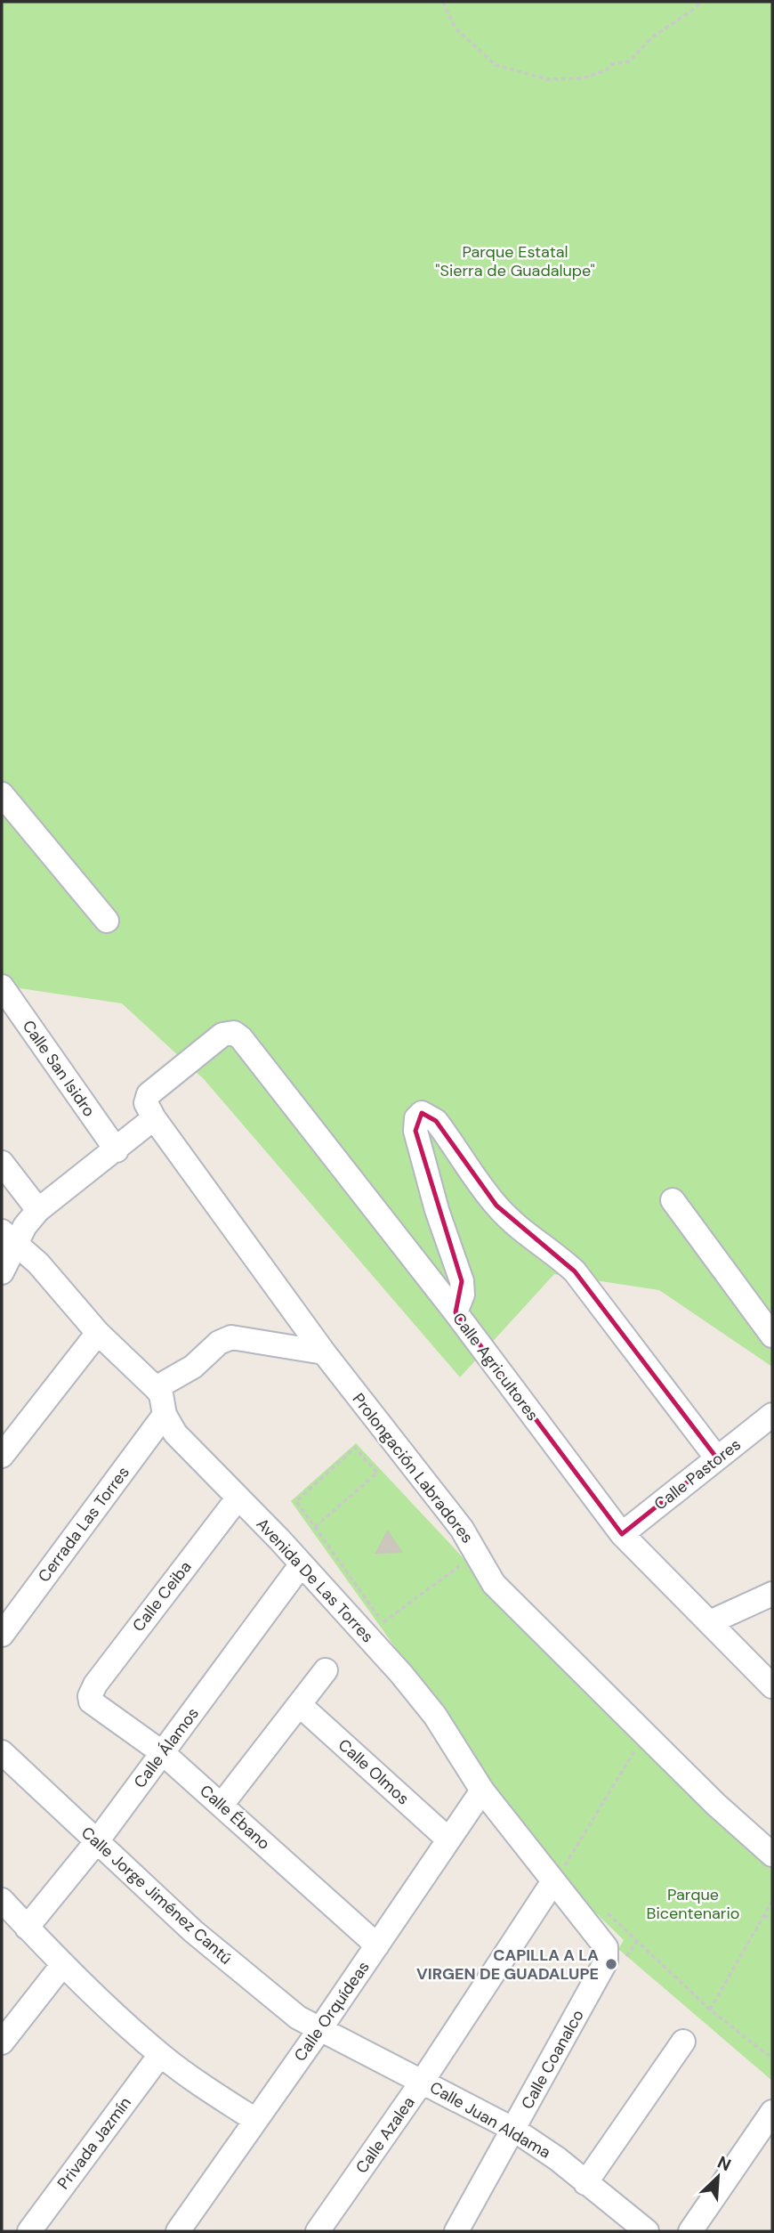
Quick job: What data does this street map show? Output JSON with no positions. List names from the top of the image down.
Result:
{
  "streets": {
    "street": [
      "Calle San Isidro",
      "Calle Agricultores",
      "Prolongación Labradores",
      "Calle Pastores",
      "Cerrada Las Torres",
      "Avenida De Las Torres",
      "Calle Ceiba",
      "Calle Álamos",
      "Calle Olmos",
      "Calle Ébano",
      "Calle Jorge Jiménez Cantú",
      "Calle Orquídeas",
      "Calle Coanalco",
      "Calle Juan Aldama",
      "Calle Azalea",
      "Privada Jazmín"
    ]
  },
  "crossings": [
    ["Calle Agricultores", "Prolongación Labradores"],
    ["Calle Agricultores", "Calle Pastores"],
    ["Cerrada Las Torres", "Avenida De Las Torres"],
    ["Avenida De Las Torres", "Calle Ceiba"],
    ["Avenida De Las Torres", "Calle Álamos"],
    ["Avenida De Las Torres", "Calle Orquídeas"],
    ["Avenida De Las Torres", "Calle Coanalco"],
    ["Avenida De Las Torres", "Calle Azalea"],
    ["Calle Ceiba", "Calle Ébano"],
    ["Calle Álamos", "Calle Ébano"],
    ["Calle Álamos", "Calle Jorge Jiménez Cantú"],
    ["Calle Olmos", "Calle Orquídeas"],
    ["Calle Ébano", "Calle Orquídeas"],
    ["Calle Jorge Jiménez Cantú", "Calle Orquídeas"],
    ["Calle Jorge Jiménez Cantú", "Calle Juan Aldama"],
    ["Calle Orquídeas", "Calle Juan Aldama"],
    ["Calle Coanalco", "Calle Juan Aldama"],
    ["Calle Juan Aldama", "Calle Azalea"]
  ],
  "parks": ["Parque Estatal \"Sierra de Guadalupe\"", "Parque Bicentenario"],
  "places": ["CAPILLA A LA VIRGEN DE GUADALUPE"],
  "north": "top right"
}
